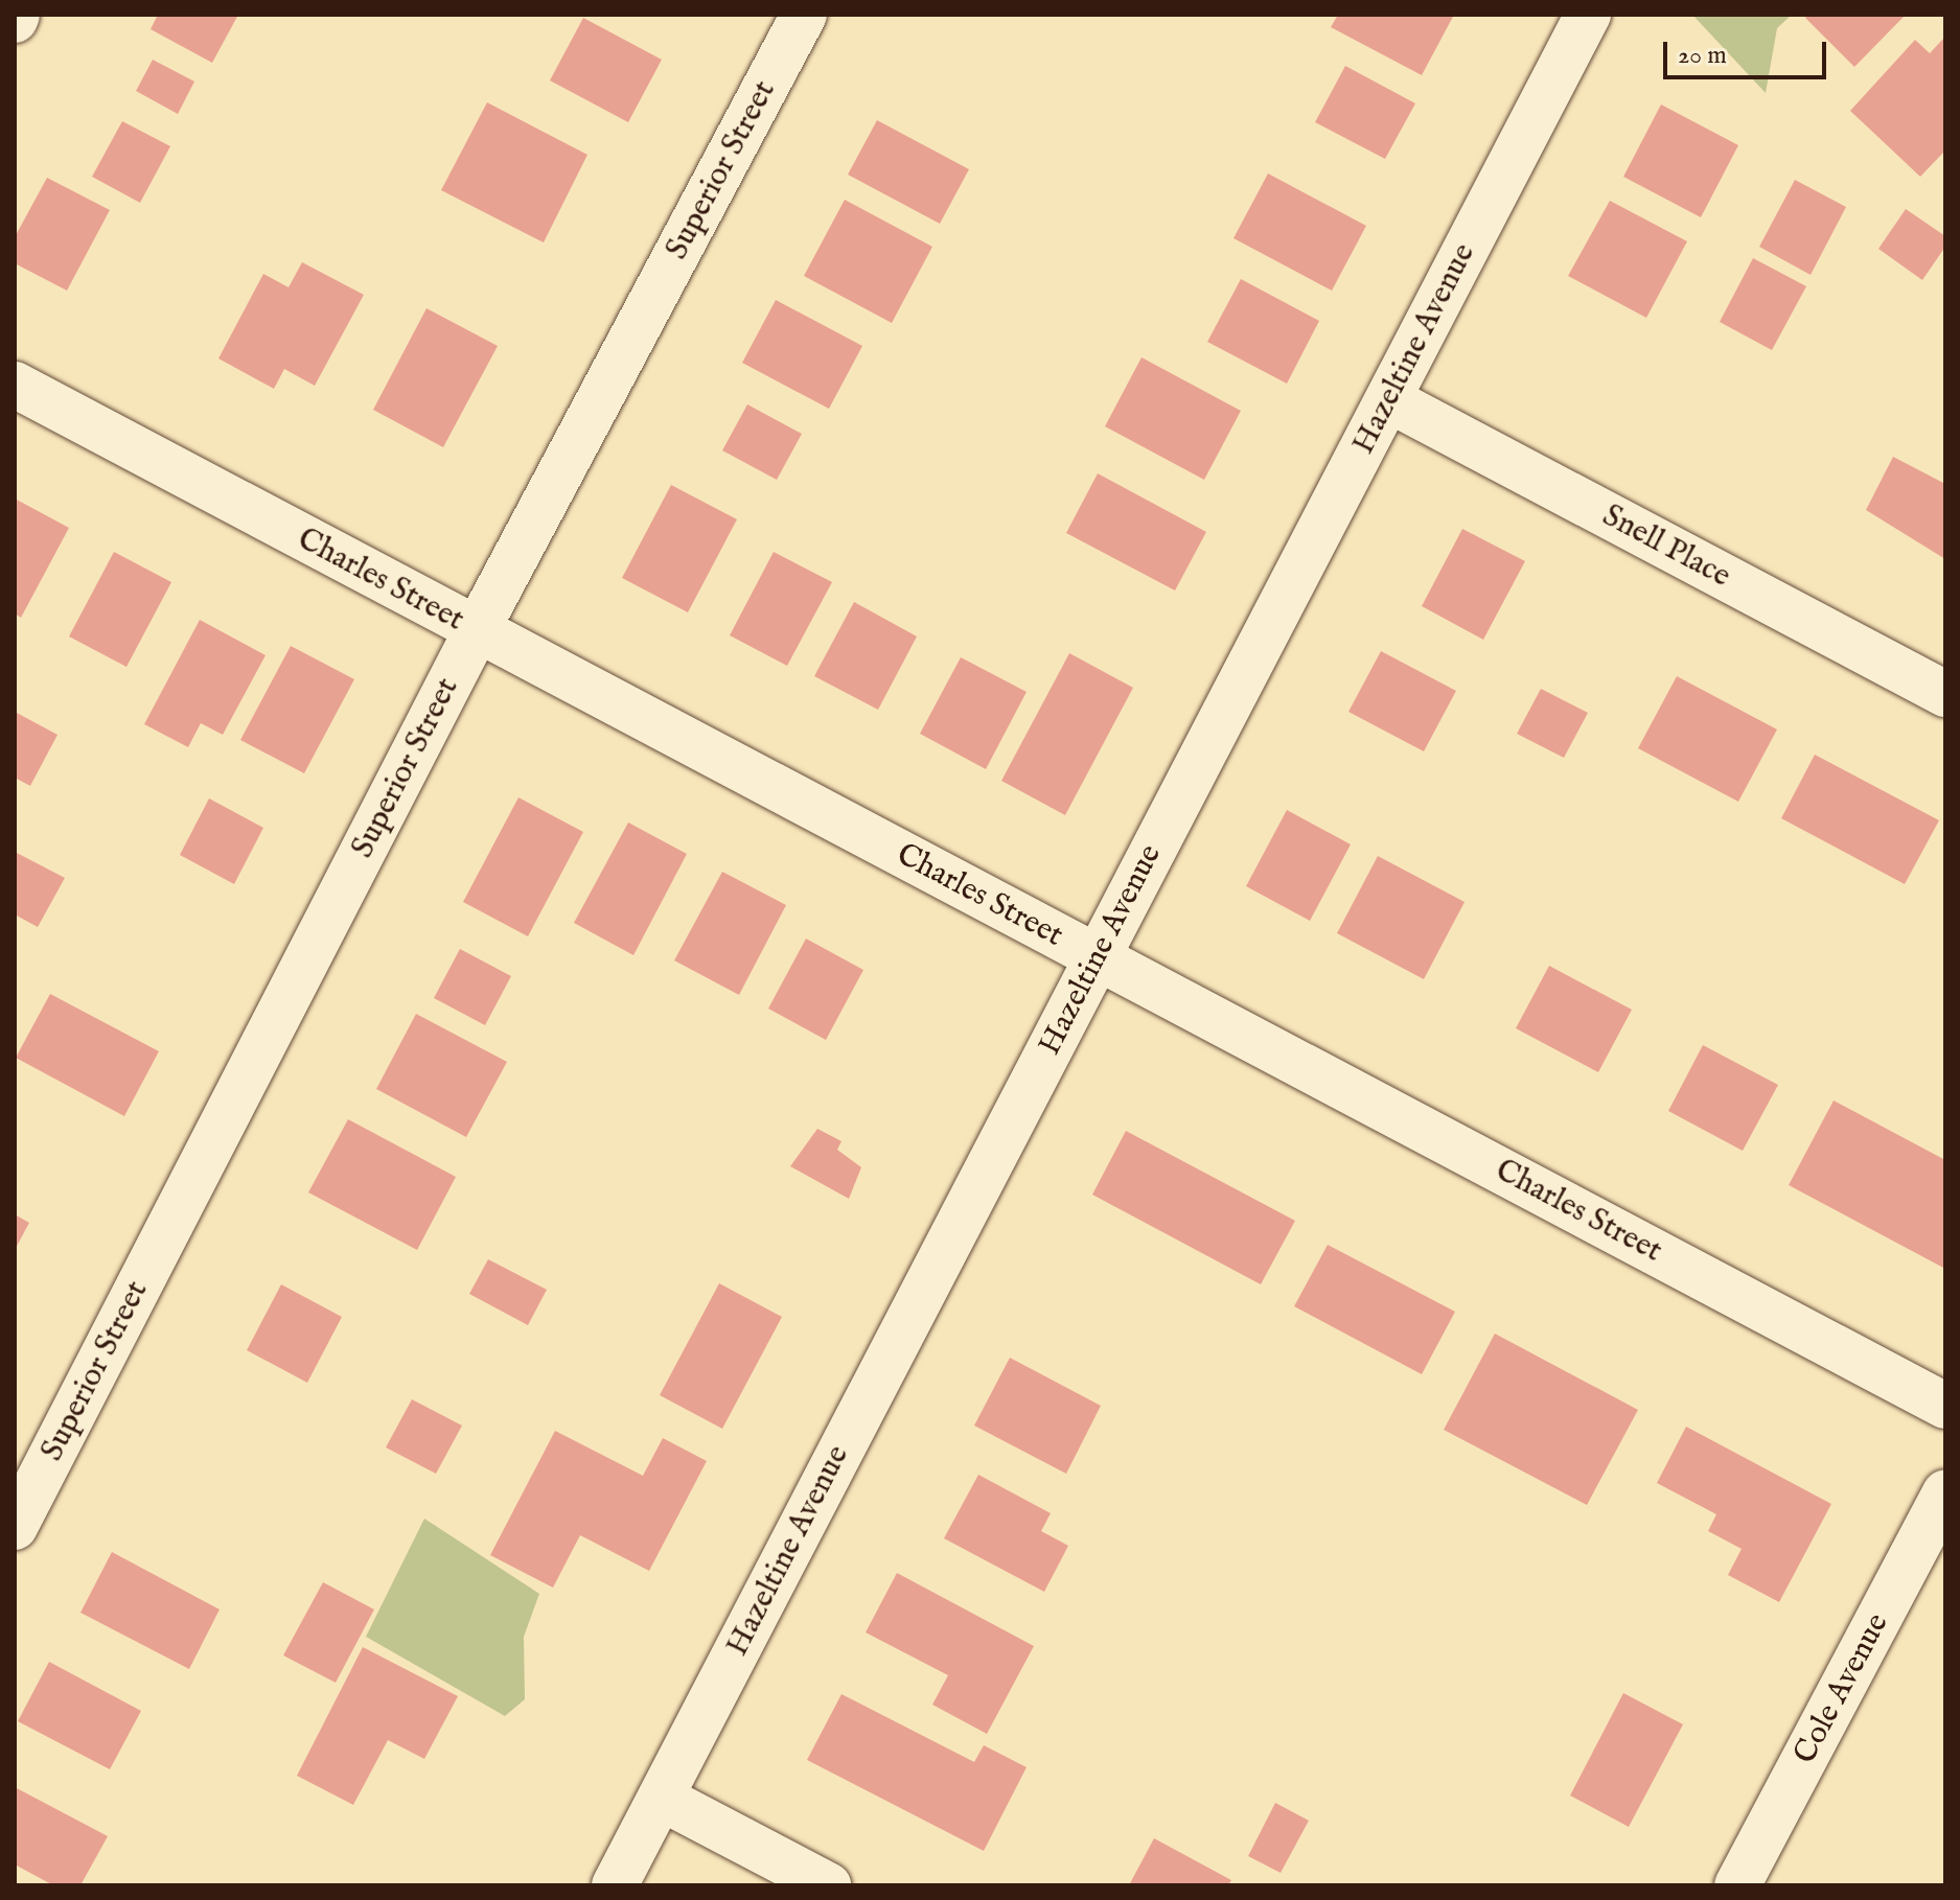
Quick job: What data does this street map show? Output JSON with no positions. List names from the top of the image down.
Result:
{
  "streets": {
    "street": [
      "Superior Street",
      "Hazeltine Avenue",
      "Snell Place",
      "Charles Street",
      "Cole Avenue"
    ]
  },
  "crossings": [
    ["Superior Street", "Charles Street"],
    ["Hazeltine Avenue", "Snell Place"],
    ["Hazeltine Avenue", "Charles Street"]
  ],
  "scale_bar": "20 m"
}
